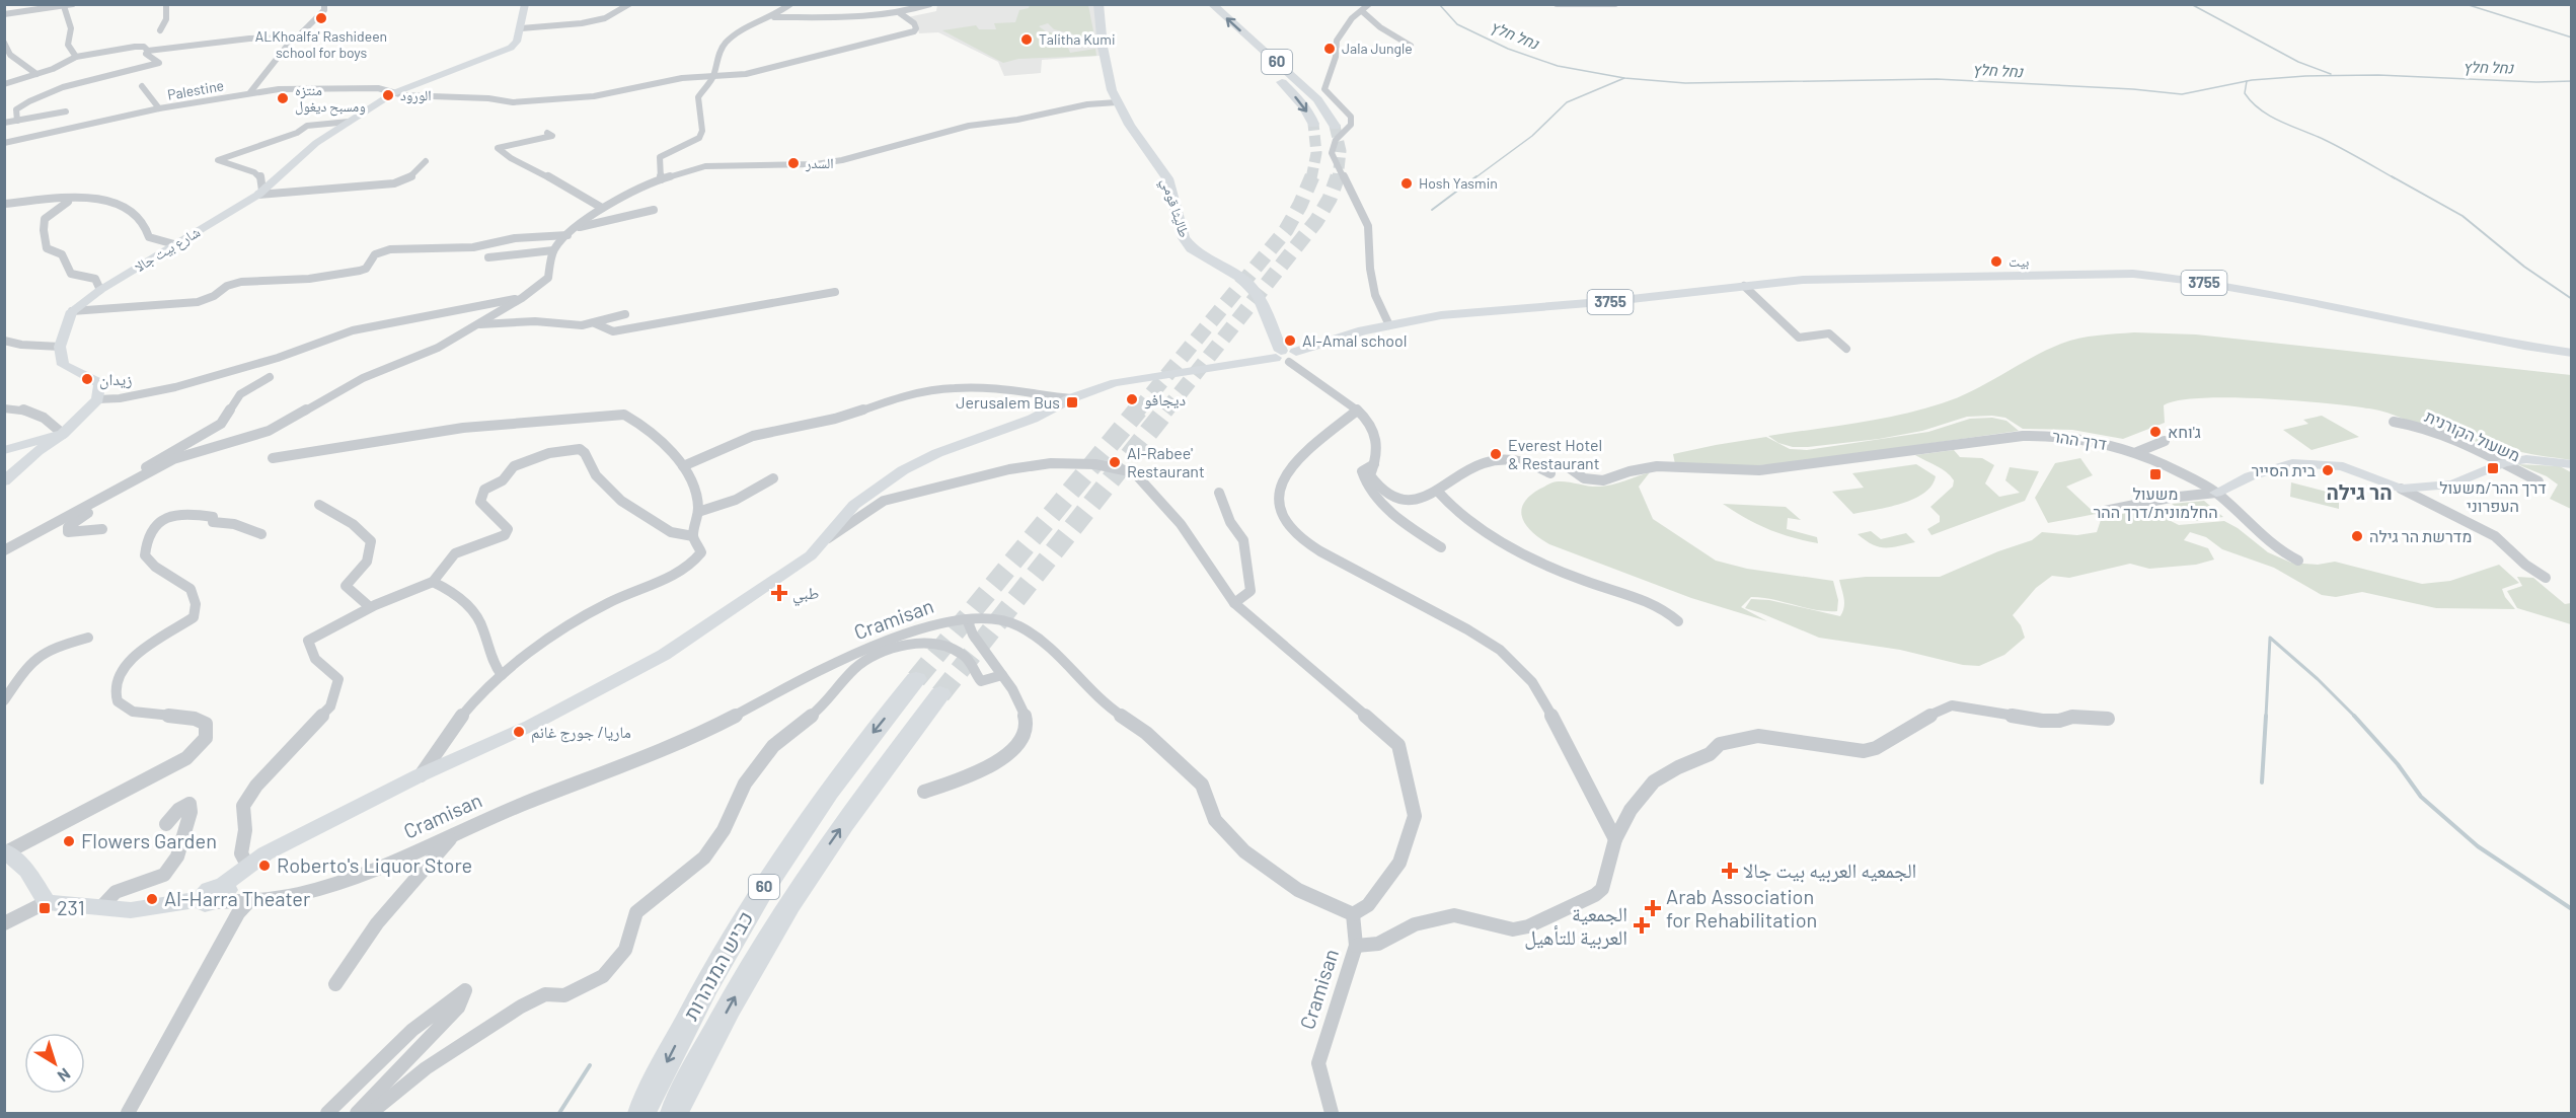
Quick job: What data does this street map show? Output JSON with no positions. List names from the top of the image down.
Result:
{
  "streets": {
    "highway": ["60", "כביש המנהרות"],
    "main road": ["طاليثا قومي", "3755"],
    "street": [
      "Palestine",
      "شارع بيت جالا",
      "משעול הקורנית",
      "דרך ההר",
      "Cramisan"
    ]
  },
  "crossings": [
    ["Palestine", "شارع بيت جالا"],
    ["طاليثا قومي", "3755"]
  ],
  "districts": ["הר גילה"],
  "water": ["נחל חלץ"],
  "places": {
    "other": [
      "ALKhoalfa' Rashideen school for boys",
      "Talitha Kumi",
      "Jala Jungle",
      "الورود",
      "منتزه ومسبح ديغول",
      "السدر",
      "Hosh Yasmin",
      "بيت",
      "Al-Amal school",
      "زيدان",
      "ديجافو",
      "ג'וחא",
      "Everest Hotel & Restaurant",
      "Al-Rabee' Restaurant",
      "בית הסייר",
      "מדרשת הר גילה",
      "ماريا/ جورج غانم",
      "Flowers Garden",
      "Roberto's Liquor Store",
      "Al-Harra Theater"
    ],
    "transit": [
      "Jerusalem Bus",
      "דרך ההר/משעול העפרוני",
      "משעול החלמונית/דרך ההר",
      "231"
    ],
    "health": [
      "طبي",
      "الجمعيه العربيه بيت جالا",
      "Arab Association for Rehabilitation",
      "الجمعية العربية للتأهيل"
    ]
  },
  "north": "bottom right"
}
